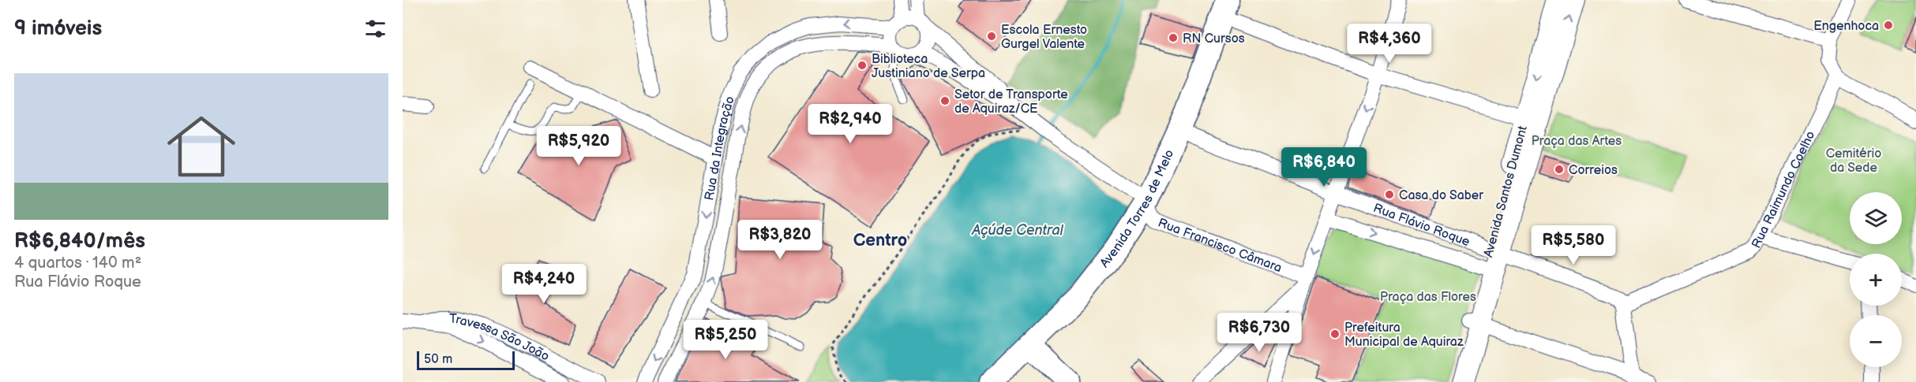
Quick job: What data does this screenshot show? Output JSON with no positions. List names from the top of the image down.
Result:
{
  "streets": {
    "main road": ["Avenida Torres de Melo"],
    "street": [
      "Rua da Integração",
      "Rua Raimundo Coelho",
      "Avenida Santos Dumont",
      "Rua Flávio Roque",
      "Rua Francisco Câmara",
      "Travessa São João"
    ]
  },
  "crossings": [
    ["Rua Raimundo Coelho", "Rua Flávio Roque"],
    ["Avenida Santos Dumont", "Rua Flávio Roque"],
    ["Avenida Torres de Melo", "Rua Flávio Roque"],
    ["Avenida Torres de Melo", "Rua Francisco Câmara"]
  ],
  "districts": ["Centro"],
  "water": ["Açúde Central"],
  "parks": ["Praça das Artes", "Cemitério da Sede", "Praça das Flores"],
  "places": [
    "Engenhoca",
    "Escola Ernesto Gurgel Valente",
    "RN Cursos",
    "Biblioteca Justiniano de Serpa",
    "Setor de Transporte de Aquiraz/CE",
    "Correios",
    "Casa do Saber",
    "Prefeitura Municipal de Aquiraz"
  ],
  "scale_bar": "50 m",
  "page": {
    "heading": "9 imóveis",
    "price": [
      "R$4,360",
      "R$2,940",
      "R$5,920",
      "R$6,840",
      "R$3,820",
      "R$5,580",
      "R$4,240",
      "R$6,730",
      "R$5,250"
    ],
    "list": [
      {
        "name": "R$6,840/mês",
        "note": "4 quartos · 140 m² · Rua Flávio Roque"
      }
    ],
    "map_buttons": ["+", "−"],
    "scale": "50 m"
  }
}
